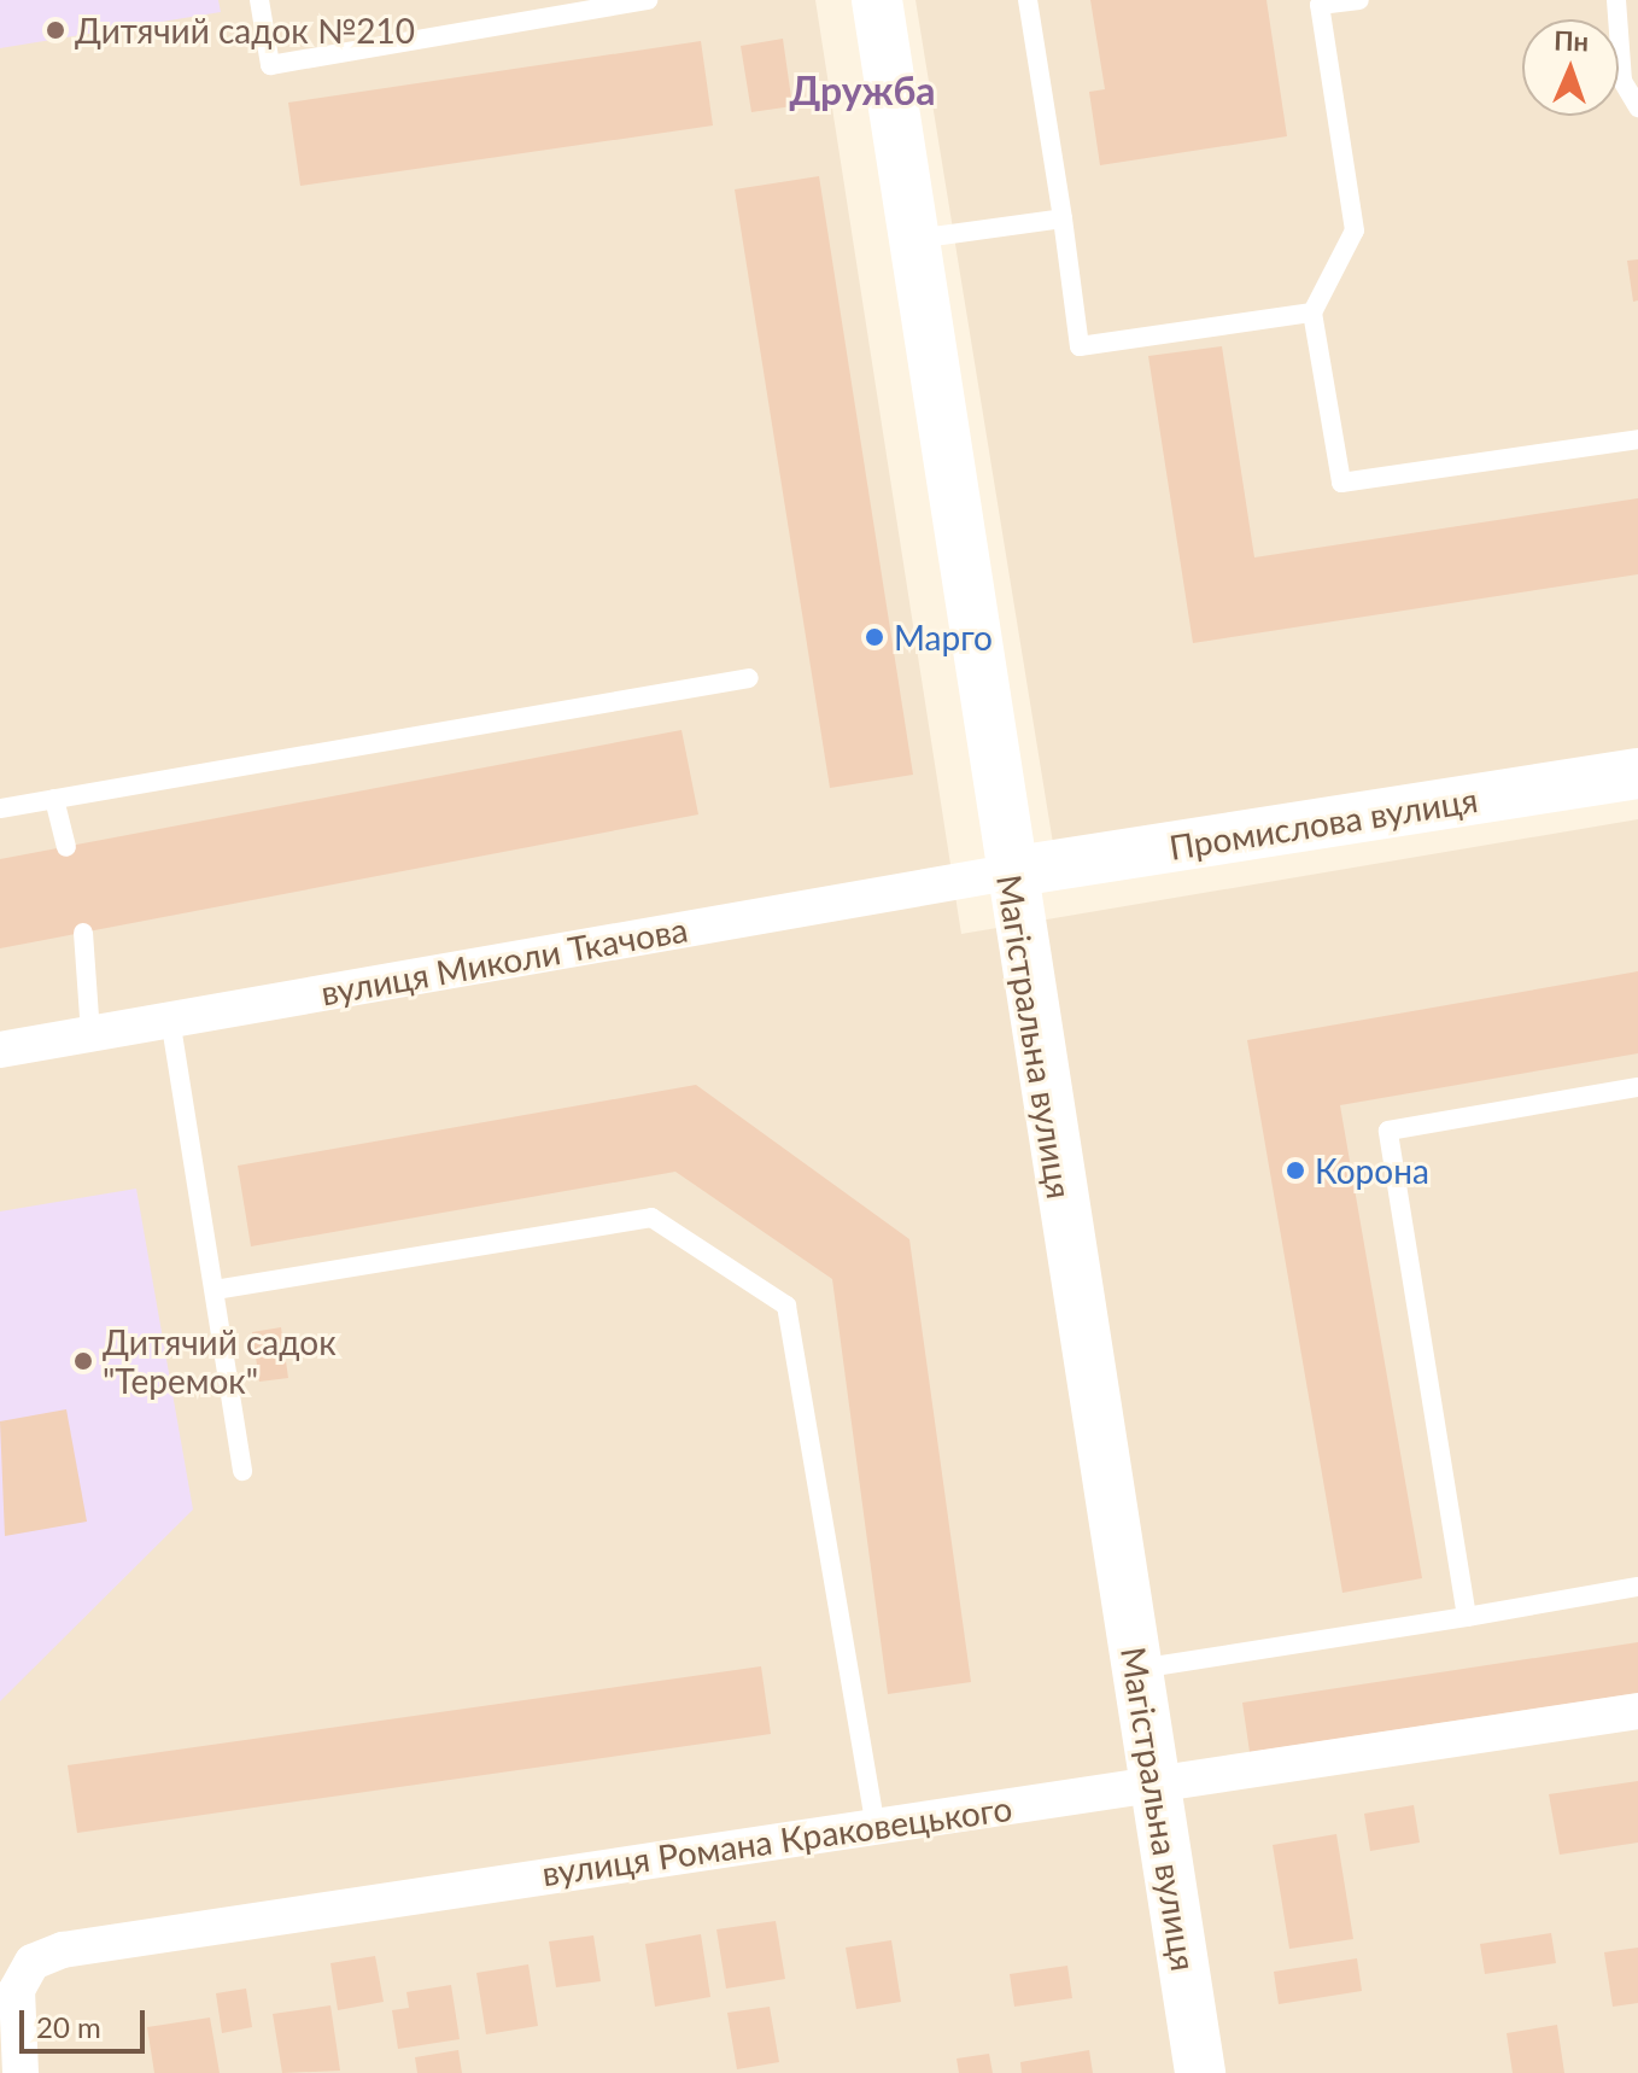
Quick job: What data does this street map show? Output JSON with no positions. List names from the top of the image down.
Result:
{
  "streets": {
    "street": [
      "Промислова вулиця",
      "вулиця Миколи Ткачова",
      "Магістральна вулиця",
      "вулиця Романа Краковецького"
    ]
  },
  "crossings": [
    ["Промислова вулиця", "вулиця Миколи Ткачова"],
    ["Промислова вулиця", "Магістральна вулиця"],
    ["вулиця Миколи Ткачова", "Магістральна вулиця"],
    ["Магістральна вулиця", "вулиця Романа Краковецького"]
  ],
  "districts": ["Дружба"],
  "places": [
    "Дитячий садок №210",
    "Марго",
    "Корона",
    "Дитячий садок \"Теремок\""
  ],
  "scale_bar": "20 m",
  "north": "top"
}
